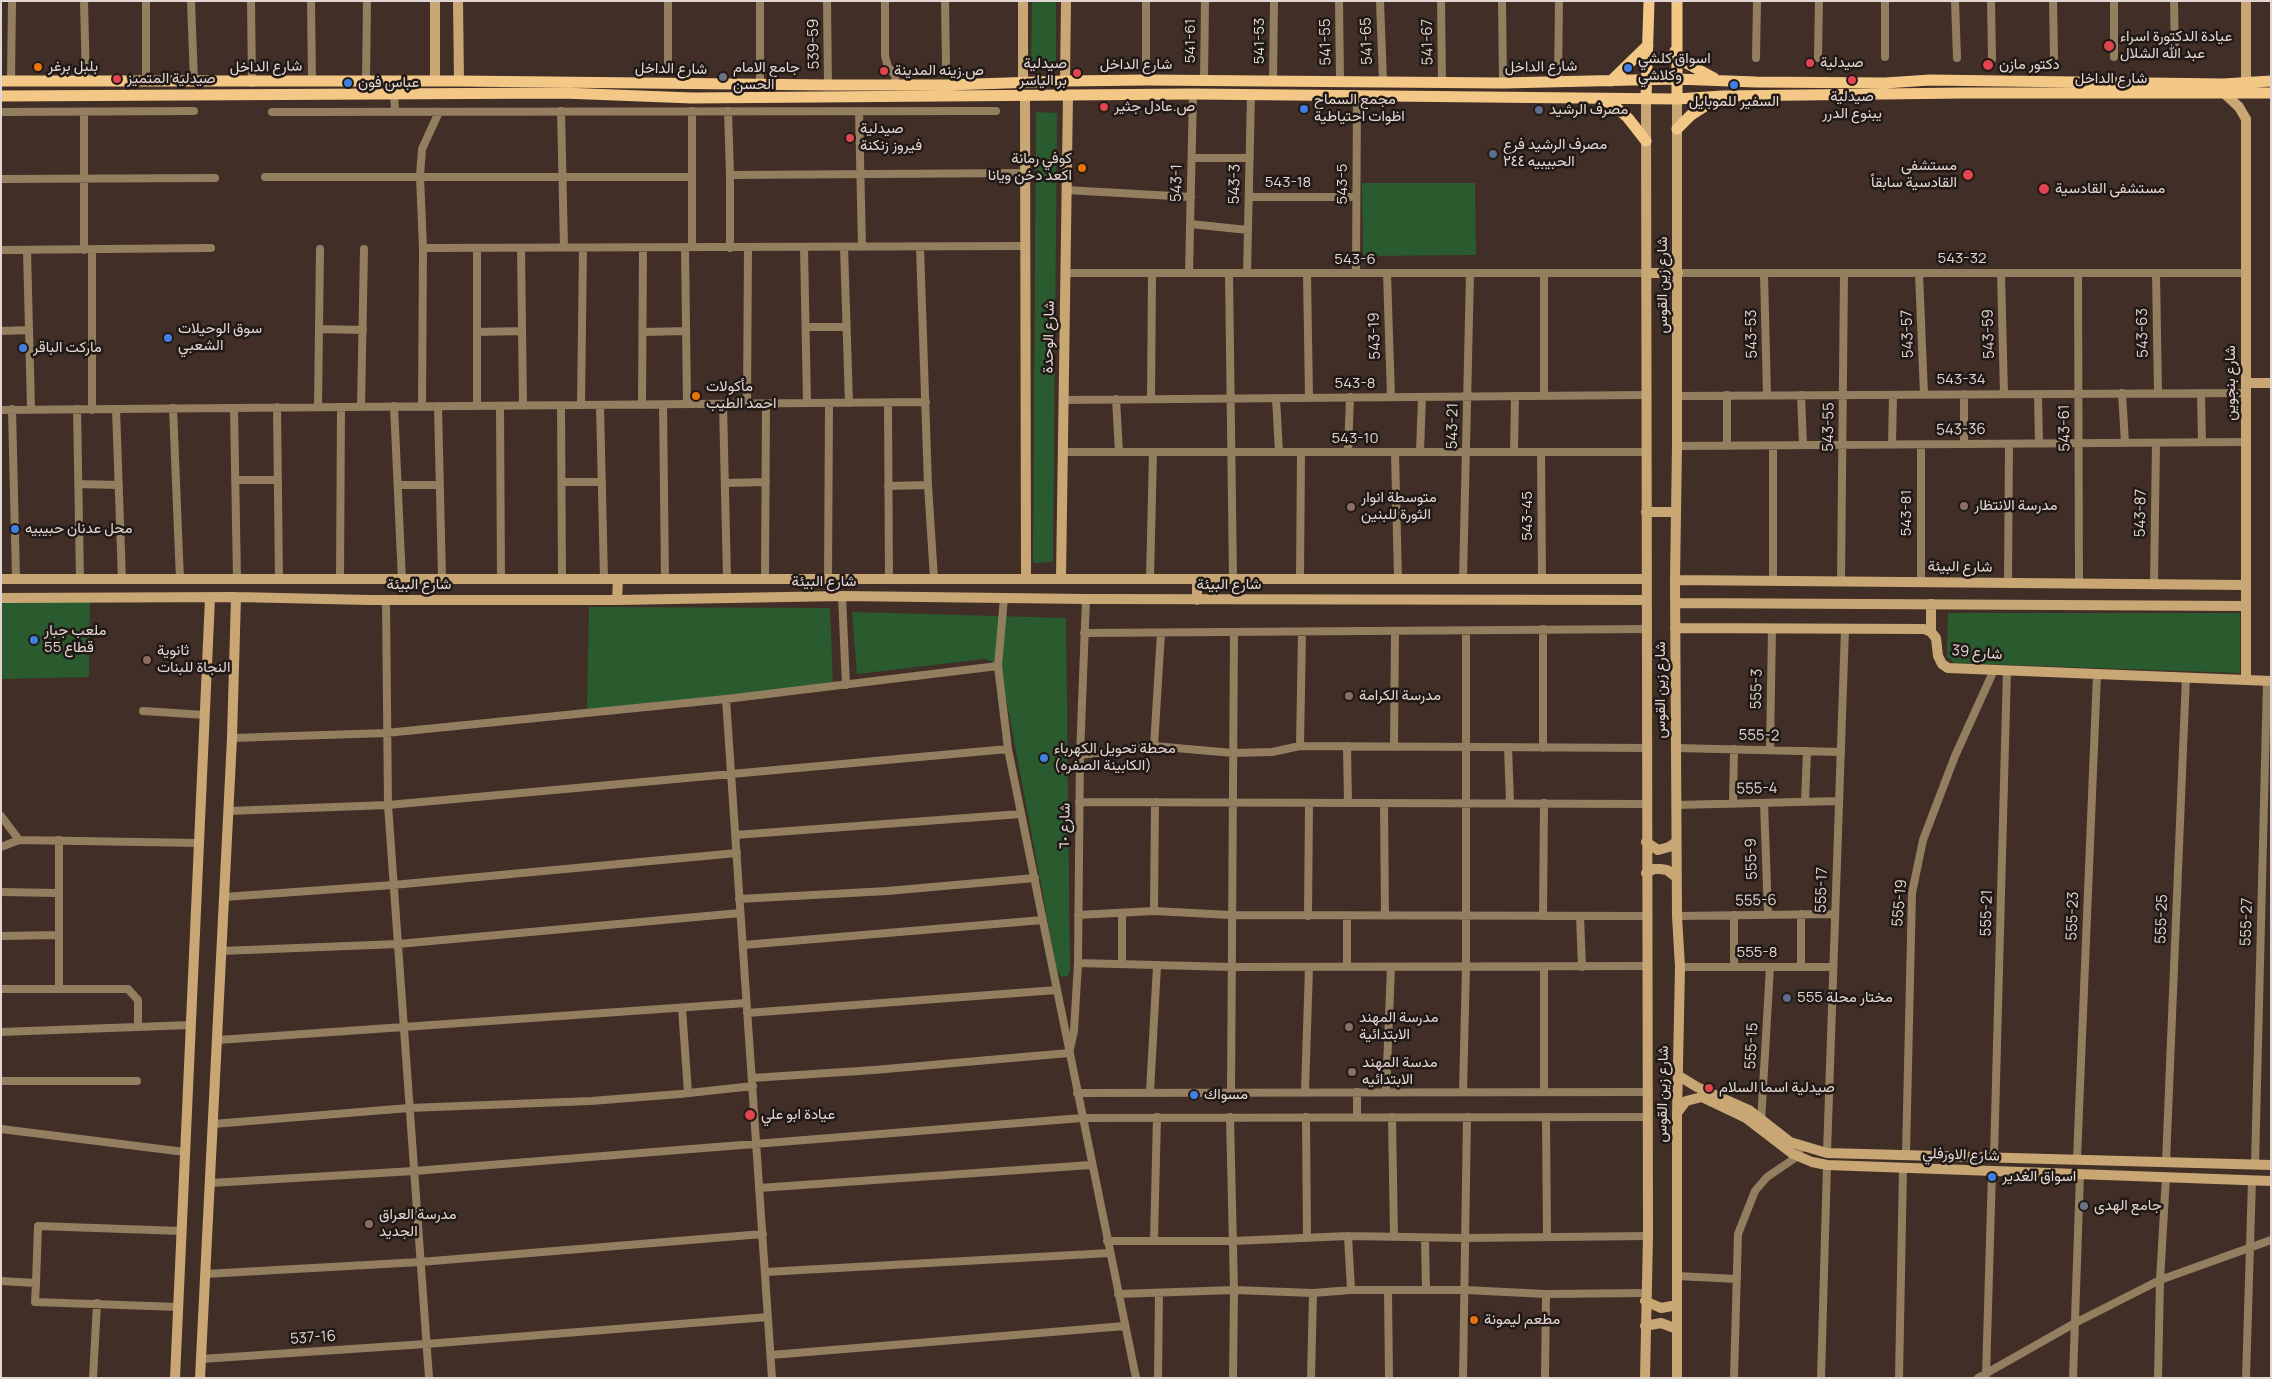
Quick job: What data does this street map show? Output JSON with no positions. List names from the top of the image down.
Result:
{
  "streets": {
    "main road": ["شارع الداخل", "شارع زين القوس"],
    "street": [
      "541-61",
      "541-53",
      "541-65",
      "541-55",
      "541-67",
      "539-59",
      "543-1",
      "543-18",
      "543-3",
      "543-5",
      "543-32",
      "543-6",
      "543-63",
      "543-53",
      "543-57",
      "543-59",
      "543-19",
      "شارع الوحدة",
      "543-34",
      "شارع بنجوين",
      "543-8",
      "543-21",
      "543-55",
      "543-61",
      "543-36",
      "543-10",
      "543-81",
      "543-87",
      "543-45",
      "شارع البيئة",
      "شارع 39",
      "555-3",
      "555-2",
      "555-4",
      "شارع ٦٠",
      "555-9",
      "555-17",
      "555-6",
      "555-19",
      "555-21",
      "555-23",
      "555-25",
      "555-27",
      "555-8",
      "555-15",
      "شارع الاورفلي",
      "537-16"
    ]
  },
  "crossings": [
    ["541-61", "شارع الداخل"],
    ["541-53", "شارع الداخل"],
    ["541-65", "شارع الداخل"],
    ["541-55", "شارع الداخل"],
    ["541-67", "شارع الداخل"],
    ["539-59", "شارع الداخل"],
    ["شارع الداخل", "543-1"],
    ["شارع الداخل", "543-3"],
    ["شارع الداخل", "543-5"],
    ["شارع الداخل", "شارع زين القوس"],
    ["شارع الداخل", "شارع الوحدة"],
    ["شارع الداخل", "شارع بنجوين"],
    ["543-1", "543-6"],
    ["543-18", "543-3"],
    ["543-18", "543-5"],
    ["543-3", "543-6"],
    ["543-5", "543-6"],
    ["543-32", "شارع زين القوس"],
    ["543-32", "543-63"],
    ["543-32", "543-53"],
    ["543-32", "543-57"],
    ["543-32", "543-59"],
    ["543-32", "شارع بنجوين"],
    ["543-32", "543-55"],
    ["543-32", "543-61"],
    ["543-6", "شارع زين القوس"],
    ["543-6", "543-19"],
    ["543-6", "شارع الوحدة"],
    ["543-6", "543-21"],
    ["شارع زين القوس", "543-34"],
    ["شارع زين القوس", "543-8"],
    ["شارع زين القوس", "543-36"],
    ["شارع زين القوس", "543-10"],
    ["شارع زين القوس", "شارع البيئة"],
    ["شارع زين القوس", "555-2"],
    ["شارع زين القوس", "555-4"],
    ["شارع زين القوس", "555-6"],
    ["شارع زين القوس", "555-8"],
    ["شارع زين القوس", "شارع الاورفلي"],
    ["543-63", "543-34"],
    ["543-53", "543-34"],
    ["543-57", "543-34"],
    ["543-59", "543-34"],
    ["543-19", "543-8"],
    ["شارع الوحدة", "543-8"],
    ["شارع الوحدة", "543-10"],
    ["شارع الوحدة", "شارع البيئة"],
    ["543-34", "شارع بنجوين"],
    ["543-34", "543-55"],
    ["543-34", "543-61"],
    ["شارع بنجوين", "543-36"],
    ["شارع بنجوين", "شارع البيئة"],
    ["شارع بنجوين", "شارع 39"],
    ["543-8", "543-21"],
    ["543-21", "543-10"],
    ["543-21", "شارع البيئة"],
    ["543-55", "543-36"],
    ["543-55", "شارع البيئة"],
    ["543-61", "543-36"],
    ["543-61", "شارع البيئة"],
    ["543-36", "543-81"],
    ["543-36", "543-87"],
    ["543-10", "543-45"],
    ["543-81", "شارع البيئة"],
    ["543-87", "شارع البيئة"],
    ["543-45", "شارع البيئة"],
    ["شارع البيئة", "شارع ٦٠"],
    ["شارع 39", "555-19"],
    ["شارع 39", "555-21"],
    ["شارع 39", "555-23"],
    ["شارع 39", "555-25"],
    ["شارع 39", "555-27"],
    ["555-3", "555-2"],
    ["555-2", "555-17"],
    ["555-4", "555-9"],
    ["555-4", "555-17"],
    ["555-9", "555-6"],
    ["555-17", "555-6"],
    ["555-17", "555-8"],
    ["555-17", "شارع الاورفلي"],
    ["555-19", "شارع الاورفلي"],
    ["555-21", "شارع الاورفلي"],
    ["555-23", "شارع الاورفلي"],
    ["555-25", "شارع الاورفلي"],
    ["555-27", "شارع الاورفلي"],
    ["555-8", "555-15"],
    ["555-15", "شارع الاورفلي"]
  ],
  "places": [
    "عيادة الدكتورة اسراء عبد الله الشلال",
    "صيدلية",
    "دكتور مازن",
    "بلبل برغر",
    "اسواق كلشي وكلاشي",
    "ص.زينه المدينة",
    "صيدلية بر الياسر",
    "جامع الامام الحسن",
    "صيدلية المتميز",
    "صيدلية يبنوع الدرر",
    "عباس فون",
    "السفير للموبايل",
    "ص.عادل جثير",
    "مجمع السماح اظوات احتياطية",
    "مصرف الرشيد",
    "صيدلية فيروز زنكنة",
    "مصرف الرشيد فرع الحبيبيه ٢٤٤",
    "كوفي رمانة اكعد دخن ويانا",
    "مستشفى القادسية سابقاً",
    "مستشفى القادسية",
    "سوق الوحيلات الشعبي",
    "ماركت الباقر",
    "مأكولات احمد الطيب",
    "مدرسة الانتظار",
    "متوسطة انوار الثورة للبنين",
    "محل عدنان حبيبيه",
    "ملعب جبار قطاع 55",
    "ثانوية النجاة للبنات",
    "مدرسة الكرامة",
    "محطة تحويل الكهرباء (الكابينة الصفره)",
    "مختار محلة 555",
    "مدرسة المهند الابتدائية",
    "مدسة المهند الابتدائيه",
    "صيدلية اسما السلام",
    "مسواك",
    "عيادة ابو علي",
    "اسواق الغدير",
    "جامع الهدى",
    "مدرسة العراق الجديد",
    "مطعم ليمونة"
  ]
}
